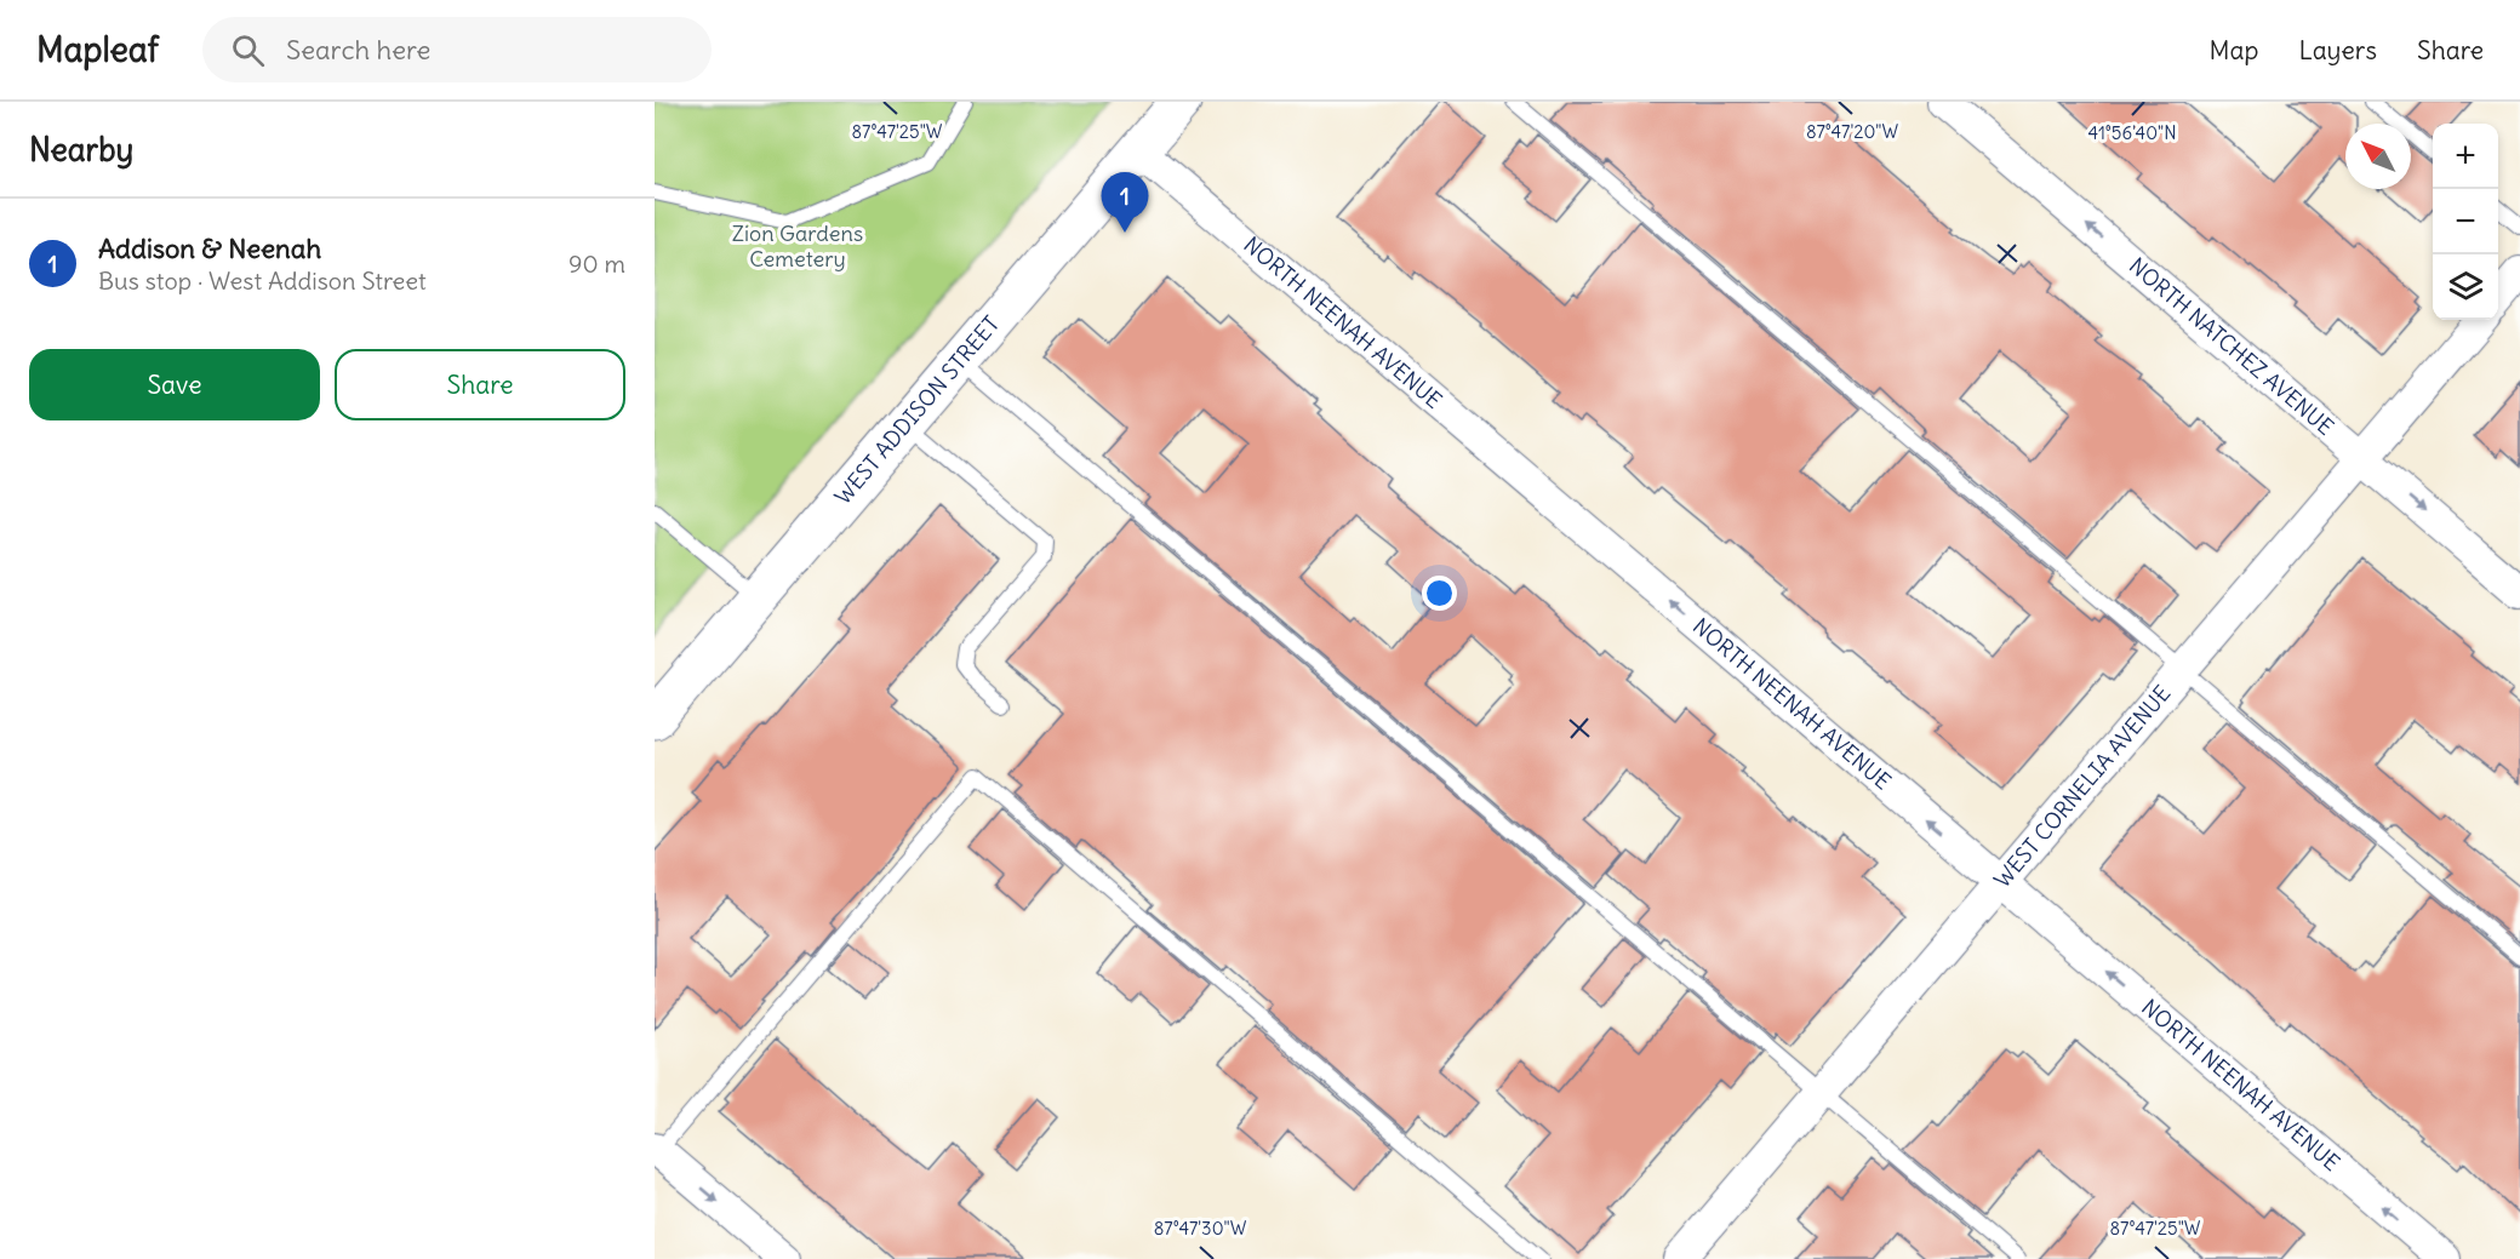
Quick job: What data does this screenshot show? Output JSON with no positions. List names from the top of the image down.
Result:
{
  "streets": {
    "street": [
      "NORTH NEENAH AVENUE",
      "NORTH NATCHEZ AVENUE",
      "WEST ADDISON STREET",
      "WEST CORNELIA AVENUE"
    ]
  },
  "crossings": [
    ["NORTH NEENAH AVENUE", "WEST ADDISON STREET"],
    ["NORTH NEENAH AVENUE", "WEST CORNELIA AVENUE"],
    ["NORTH NATCHEZ AVENUE", "WEST CORNELIA AVENUE"]
  ],
  "one_way": ["NORTH NEENAH AVENUE"],
  "parks": ["Zion Gardens Cemetery"],
  "north": "top left",
  "page": {
    "header": "Mapleaf",
    "search": "Search here",
    "nav": ["Map", "Layers", "Share"],
    "heading": "Nearby",
    "map_buttons": ["+", "−"],
    "pins": "1",
    "list": [
      {
        "mark": "1",
        "name": "Addison & Neenah",
        "note": "Bus stop · West Addison Street",
        "value": "90 m"
      }
    ],
    "buttons": ["Save", "Share"]
  },
  "coordinates": [
    "87°47'25\"W",
    "87°47'20\"W",
    "41°56'40\"N",
    "87°47'30\"W"
  ]
}
